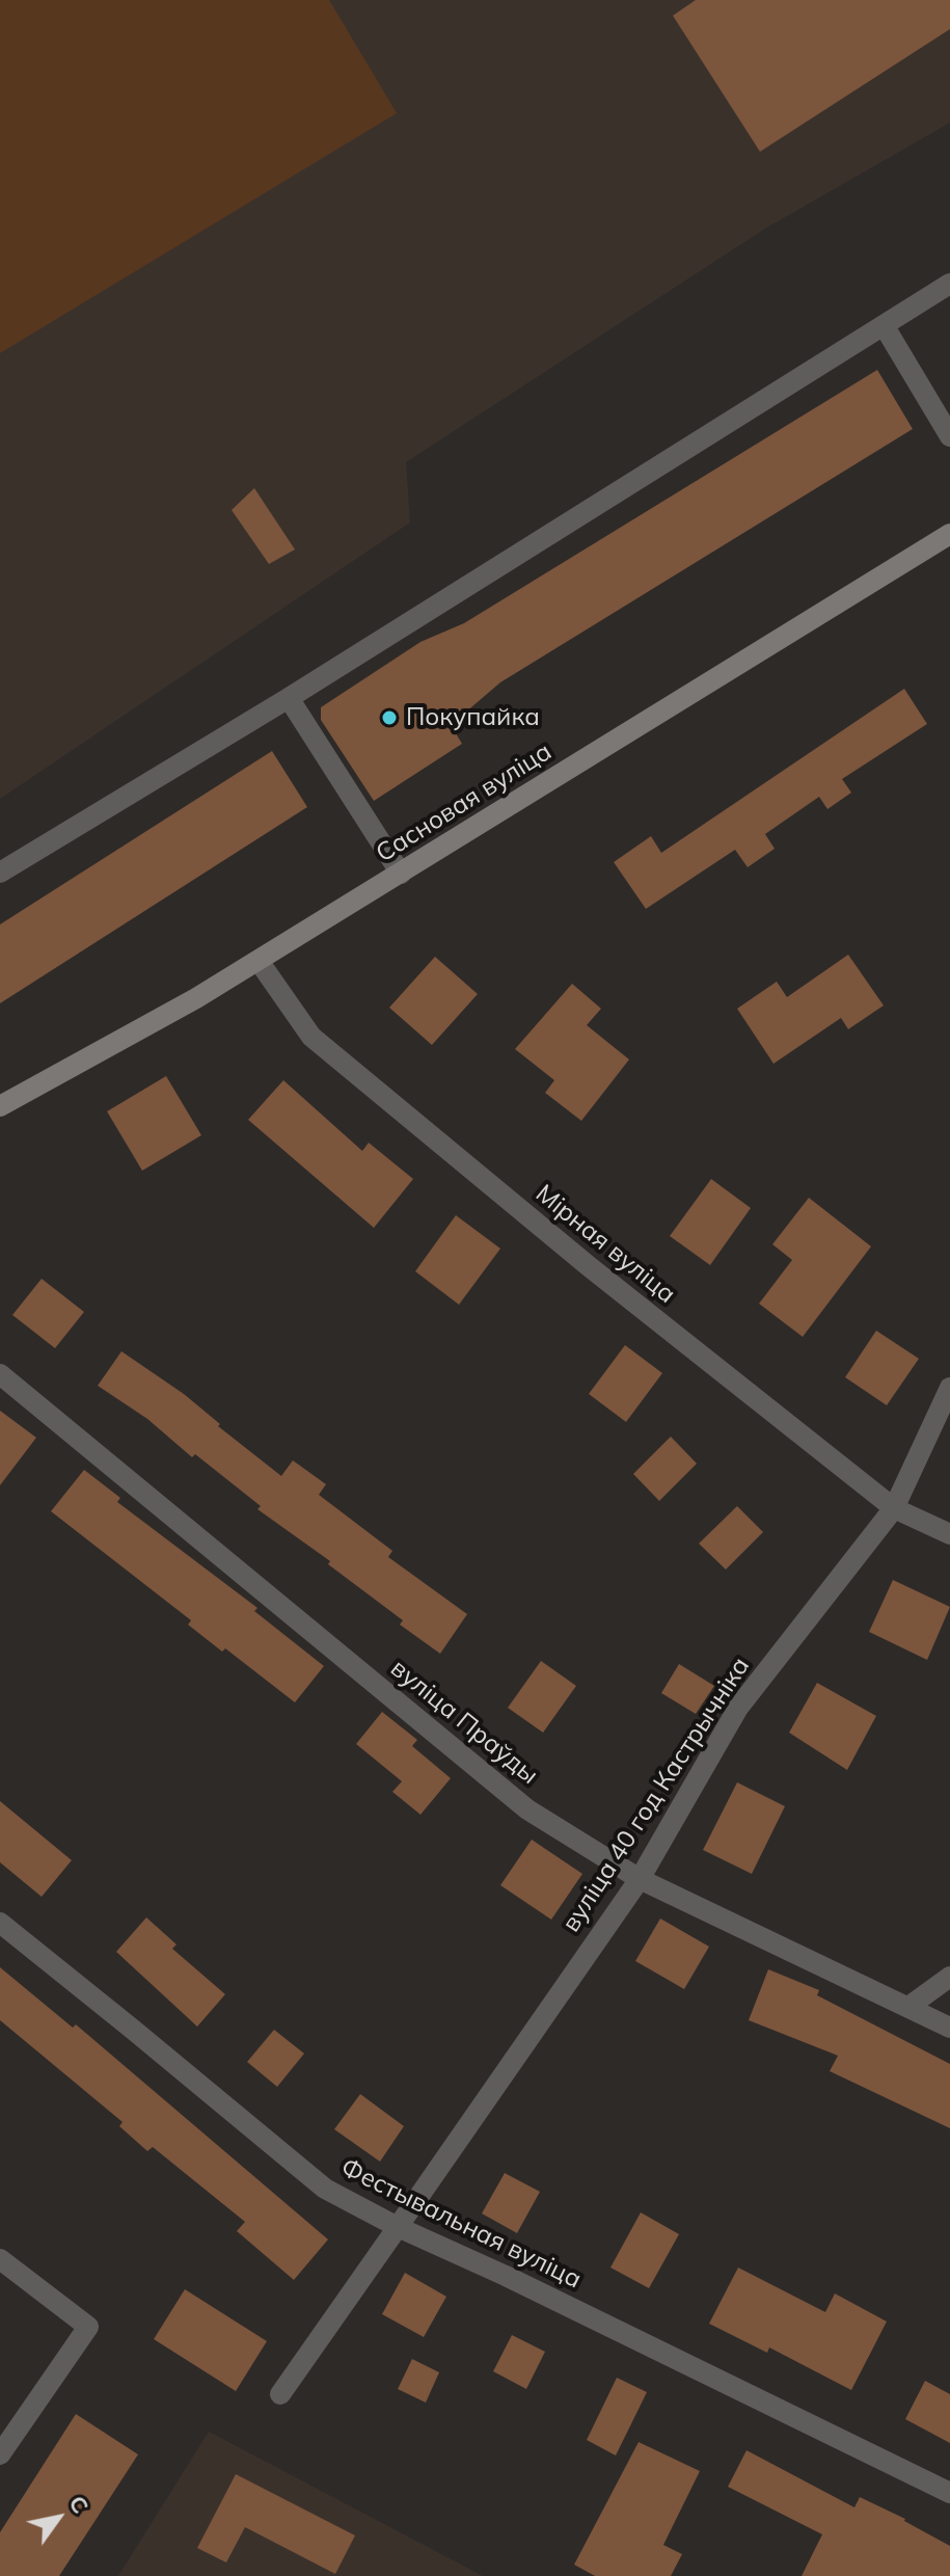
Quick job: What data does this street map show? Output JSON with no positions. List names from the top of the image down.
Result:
{
  "streets": {
    "main road": ["Сасновая вуліца"],
    "street": [
      "Мірная вуліца",
      "вуліца Праўды",
      "вуліца 40 год Кастрычніка",
      "Фестывальная вуліца"
    ]
  },
  "crossings": [
    ["Сасновая вуліца", "Мірная вуліца"],
    ["Мірная вуліца", "вуліца 40 год Кастрычніка"],
    ["вуліца Праўды", "вуліца 40 год Кастрычніка"],
    ["вуліца 40 год Кастрычніка", "Фестывальная вуліца"]
  ],
  "places": ["Покупайка"],
  "north": "top right"
}
